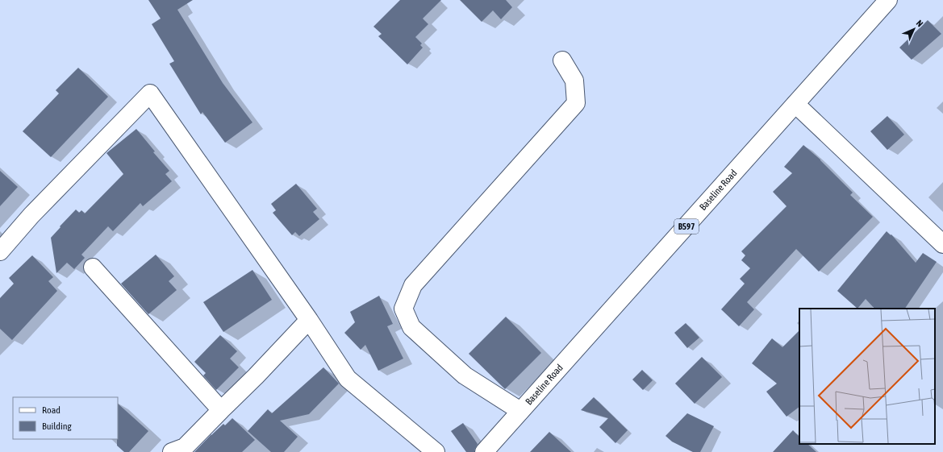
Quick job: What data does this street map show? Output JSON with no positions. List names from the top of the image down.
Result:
{
  "streets": {
    "street": ["Baseline Road", "B597"]
  },
  "legend": ["Road", "Building"],
  "north": "top right"
}
